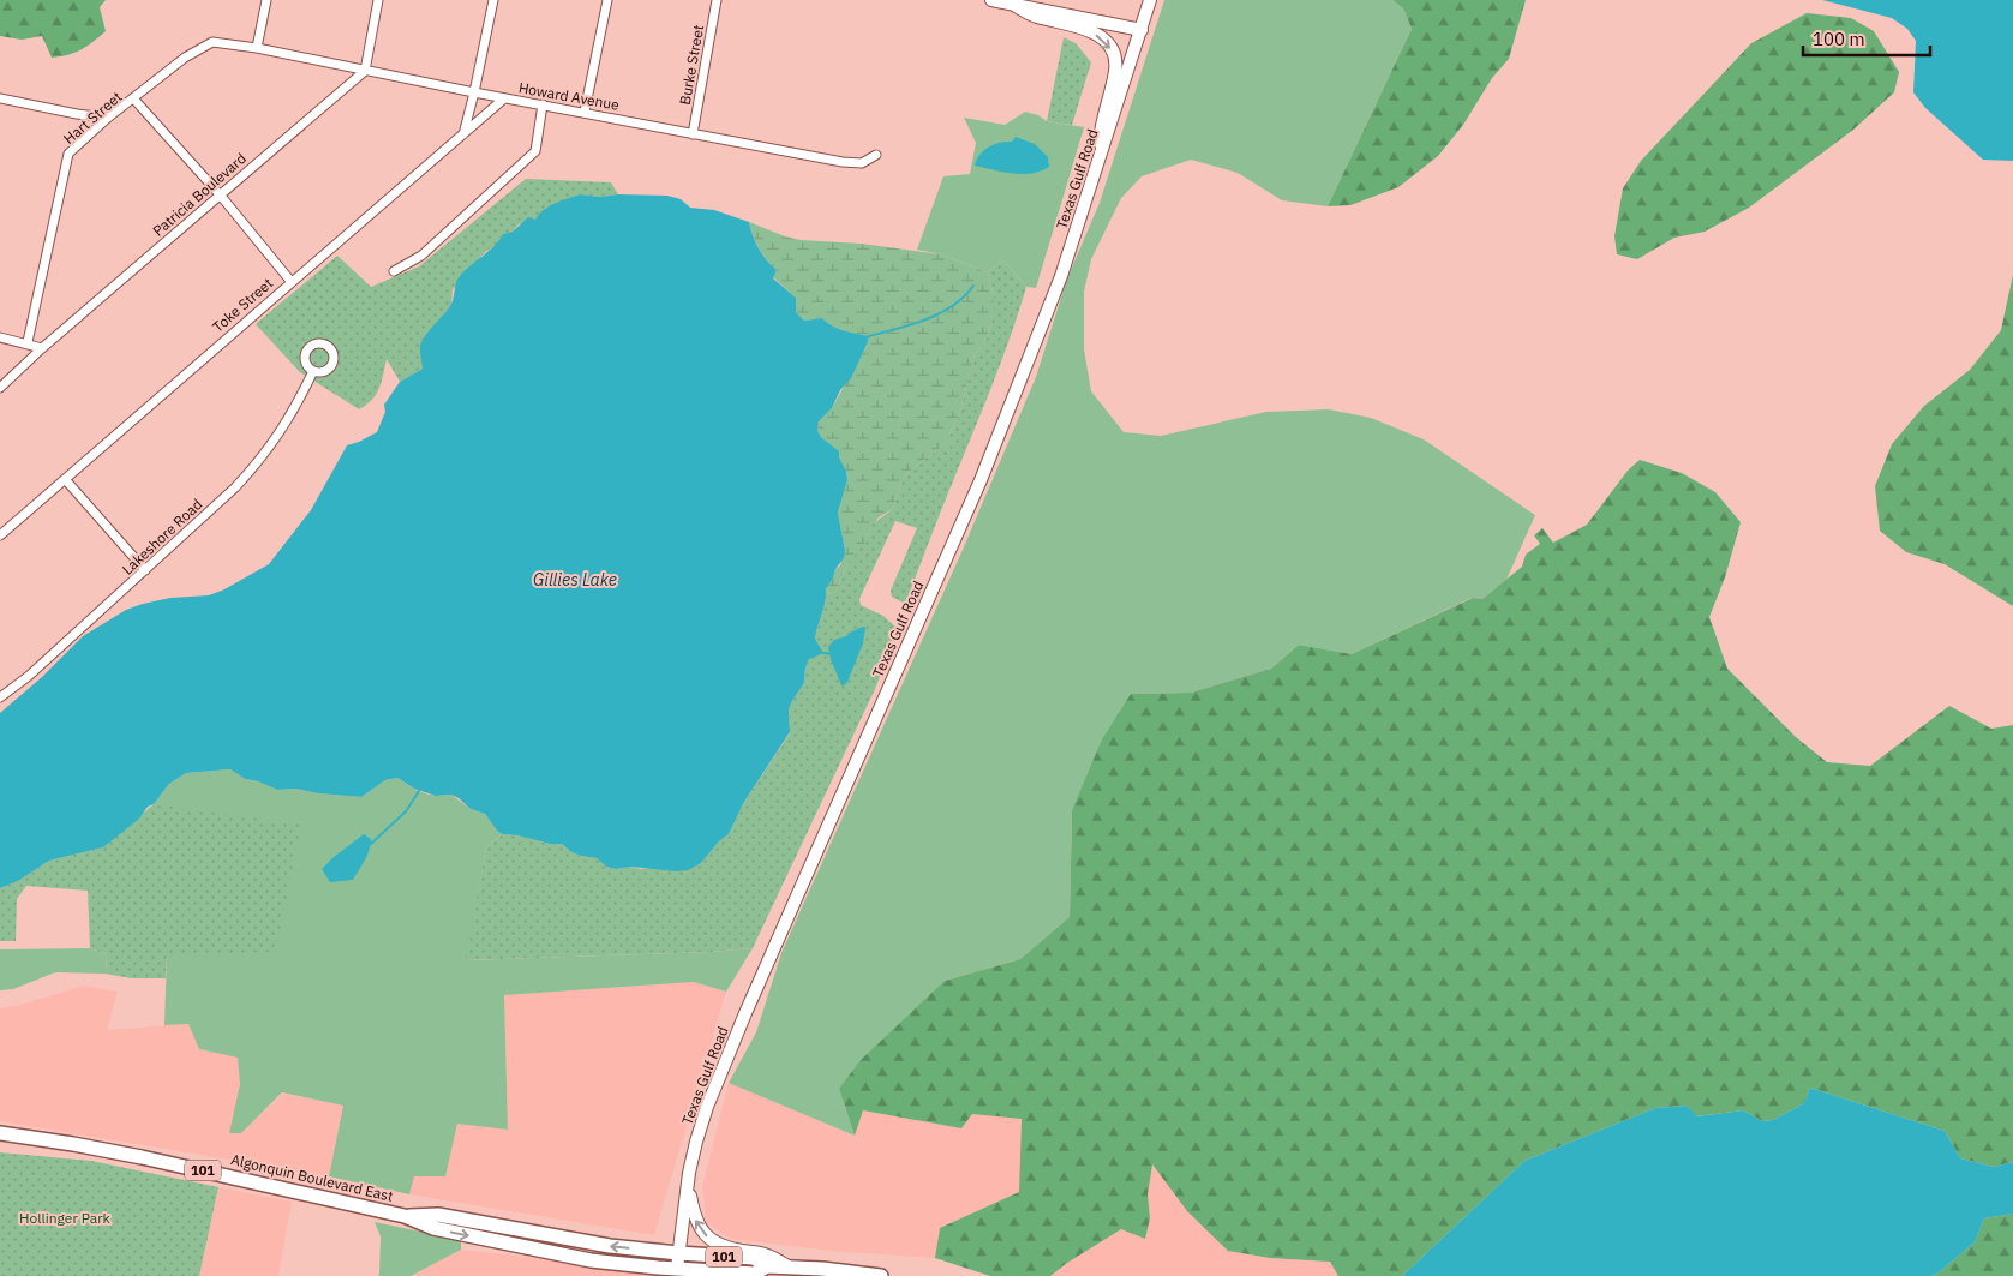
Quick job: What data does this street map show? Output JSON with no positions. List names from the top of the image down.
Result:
{
  "streets": {
    "main road": ["Texas Gulf Road", "101", "Algonquin Boulevard East"],
    "street": [
      "Burke Street",
      "Howard Avenue",
      "Hart Street",
      "Patricia Boulevard",
      "Toke Street",
      "Lakeshore Road"
    ]
  },
  "crossings": [
    ["Burke Street", "Howard Avenue"],
    ["Howard Avenue", "Hart Street"],
    ["Howard Avenue", "Patricia Boulevard"],
    ["Howard Avenue", "Toke Street"],
    ["Texas Gulf Road", "Algonquin Boulevard East"]
  ],
  "water": ["Gillies Lake"],
  "parks": ["Hollinger Park"],
  "scale_bar": "100 m"
}
